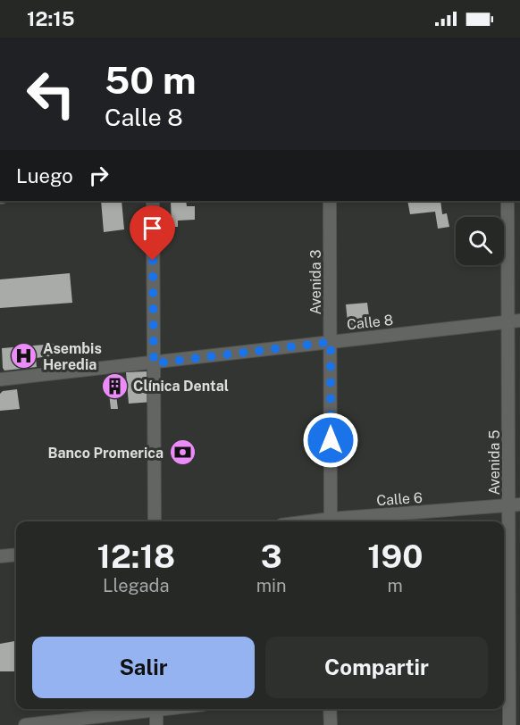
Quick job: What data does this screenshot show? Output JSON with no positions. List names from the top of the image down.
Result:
{
  "streets": {
    "street": [
      "Avenida 3",
      "Calle 8",
      "Avenida 5",
      "Calle 6"
    ]
  },
  "crossings": [
    ["Avenida 3", "Calle 8"],
    ["Calle 8", "Avenida 5"],
    ["Avenida 5", "Calle 6"]
  ],
  "places": {
    "hospital": ["Asembis Heredia"],
    "building": ["Clínica Dental"],
    "bank": ["Banco Promerica"]
  },
  "page": {
    "status": "12:15",
    "turn": ["50 m", "Calle 8"],
    "then": "Luego",
    "eta": [
      "12:18",
      "Llegada",
      "3",
      "min",
      "190",
      "m"
    ],
    "buttons": ["Salir", "Compartir"]
  }
}
